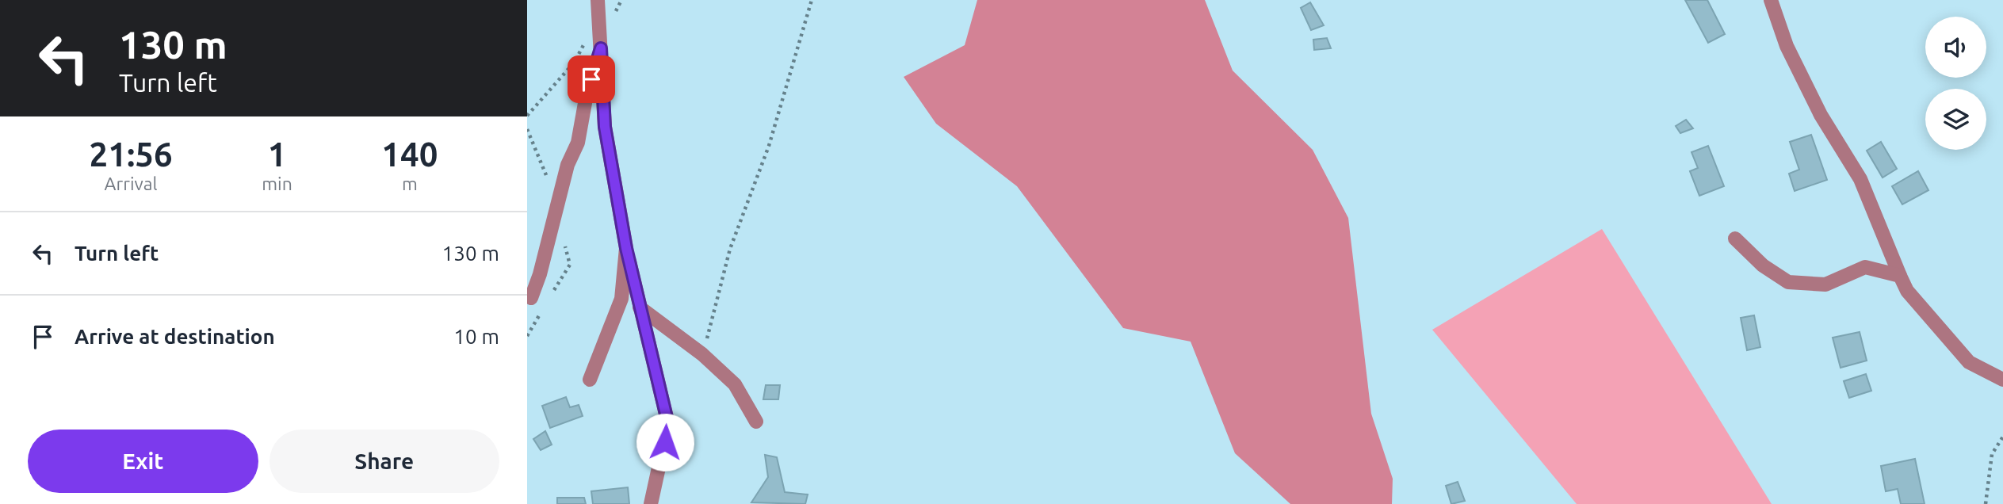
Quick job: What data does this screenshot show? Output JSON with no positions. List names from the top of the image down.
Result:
{
  "page": {
    "turn": ["130 m", "Turn left"],
    "eta": [
      "21:56",
      "Arrival",
      "1",
      "min",
      "140",
      "m"
    ],
    "list": [
      {
        "name": "Turn left",
        "value": "130 m"
      },
      {
        "name": "Arrive at destination",
        "value": "10 m"
      }
    ],
    "buttons": ["Exit", "Share"]
  }
}
